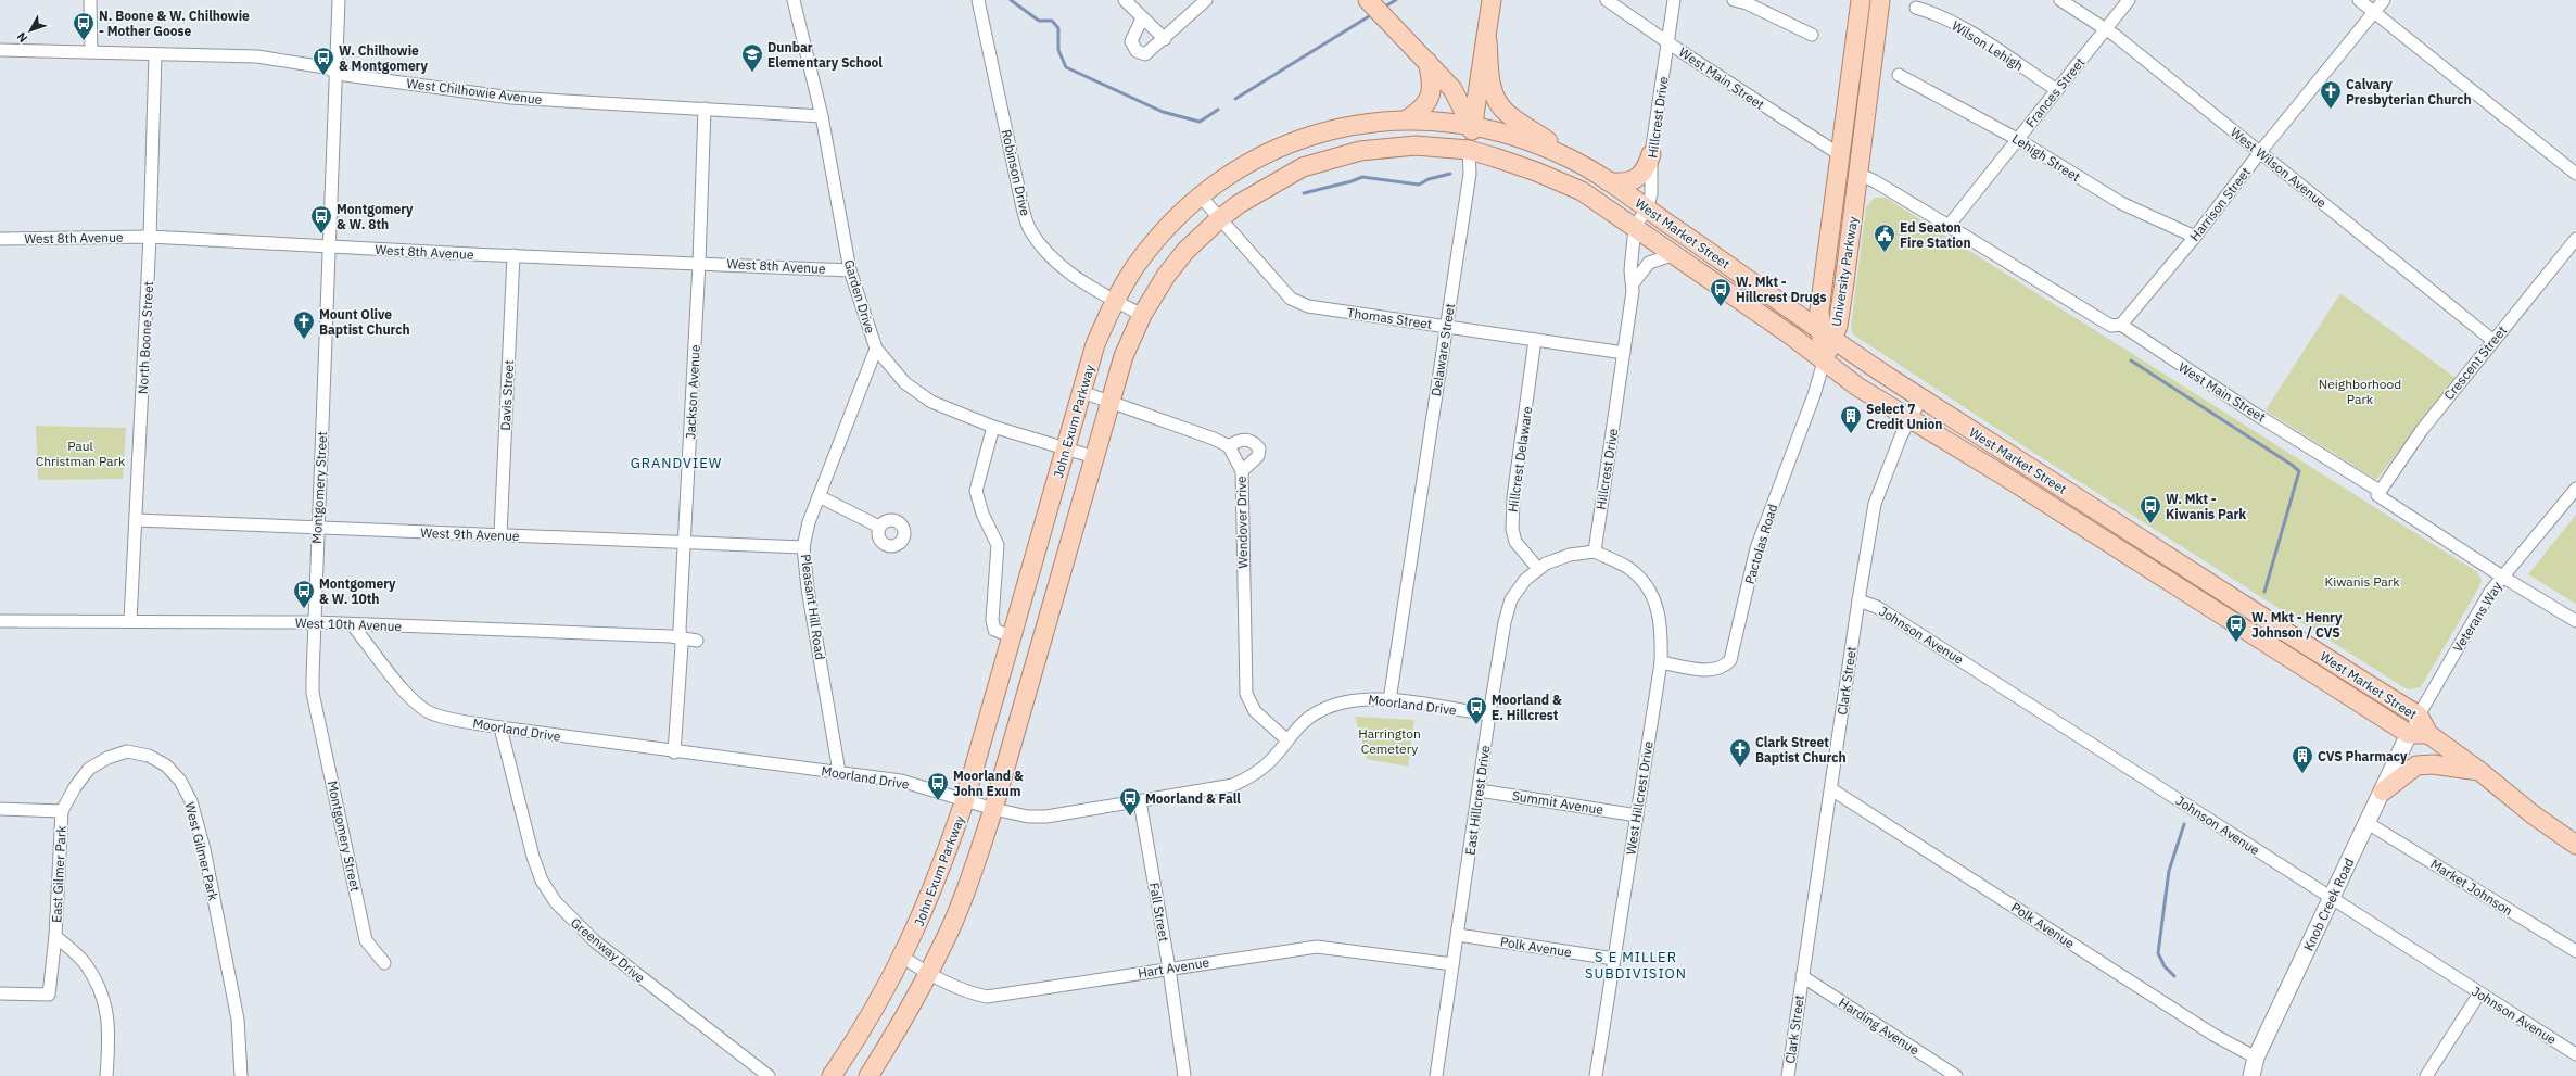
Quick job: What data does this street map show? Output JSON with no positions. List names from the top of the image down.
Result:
{
  "streets": {
    "main road": [
      "West Market Street",
      "University Parkway",
      "Delaware Street",
      "John Exum Parkway",
      "Knob Creek Road"
    ],
    "street": [
      "Wilson Lehigh",
      "West Main Street",
      "West Chilhowie Avenue",
      "Frances Street",
      "Hillcrest Drive",
      "Lehigh Street",
      "West Wilson Avenue",
      "Robinson Drive",
      "Harrison Street",
      "West 8th Avenue",
      "Garden Drive",
      "Thomas Street",
      "North Boone Street",
      "Crescent Street",
      "Jackson Avenue",
      "Davis Street",
      "Hillcrest Delaware",
      "Montgomery Street",
      "Wendover Drive",
      "West 9th Avenue",
      "Pactolas Road",
      "Pleasant Hill Road",
      "Veterans Way",
      "West 10th Avenue",
      "Johnson Avenue",
      "Clark Street",
      "Moorland Drive",
      "West Hillcrest Drive",
      "East Hillcrest Drive",
      "Summit Avenue",
      "West Gilmer Park",
      "East Gilmer Park",
      "Market Johnson",
      "Fall Street",
      "Polk Avenue",
      "Greenway Drive",
      "Hart Avenue",
      "Harding Avenue"
    ]
  },
  "crossings": [
    ["Wilson Lehigh", "Frances Street"],
    ["West Main Street", "Frances Street"],
    ["West Main Street", "Hillcrest Drive"],
    ["West Main Street", "Harrison Street"],
    ["West Main Street", "University Parkway"],
    ["West Main Street", "Crescent Street"],
    ["West Main Street", "Veterans Way"],
    ["West Chilhowie Avenue", "Garden Drive"],
    ["West Chilhowie Avenue", "North Boone Street"],
    ["West Chilhowie Avenue", "Jackson Avenue"],
    ["West Chilhowie Avenue", "Montgomery Street"],
    ["Frances Street", "Lehigh Street"],
    ["Frances Street", "West Wilson Avenue"],
    ["Hillcrest Drive", "West Market Street"],
    ["Hillcrest Drive", "Thomas Street"],
    ["Hillcrest Drive", "West Hillcrest Drive"],
    ["Hillcrest Drive", "East Hillcrest Drive"],
    ["Lehigh Street", "Harrison Street"],
    ["West Wilson Avenue", "Harrison Street"],
    ["West Wilson Avenue", "Crescent Street"],
    ["Robinson Drive", "John Exum Parkway"],
    ["West Market Street", "University Parkway"],
    ["West Market Street", "John Exum Parkway"],
    ["West Market Street", "Pactolas Road"],
    ["West Market Street", "Veterans Way"],
    ["West Market Street", "Clark Street"],
    ["West Market Street", "Knob Creek Road"],
    ["West 8th Avenue", "Garden Drive"],
    ["West 8th Avenue", "North Boone Street"],
    ["West 8th Avenue", "Jackson Avenue"],
    ["West 8th Avenue", "Davis Street"],
    ["West 8th Avenue", "Montgomery Street"],
    ["University Parkway", "Pactolas Road"],
    ["Garden Drive", "John Exum Parkway"],
    ["Garden Drive", "Pleasant Hill Road"],
    ["Thomas Street", "Delaware Street"],
    ["Thomas Street", "John Exum Parkway"],
    ["Thomas Street", "Hillcrest Delaware"],
    ["North Boone Street", "West 9th Avenue"],
    ["North Boone Street", "West 10th Avenue"],
    ["Delaware Street", "John Exum Parkway"],
    ["Delaware Street", "Moorland Drive"],
    ["Jackson Avenue", "West 9th Avenue"],
    ["Jackson Avenue", "West 10th Avenue"],
    ["Jackson Avenue", "Moorland Drive"],
    ["Davis Street", "West 9th Avenue"],
    ["John Exum Parkway", "Moorland Drive"],
    ["John Exum Parkway", "Hart Avenue"],
    ["Hillcrest Delaware", "East Hillcrest Drive"],
    ["Montgomery Street", "West 9th Avenue"],
    ["Montgomery Street", "West 10th Avenue"],
    ["Wendover Drive", "Moorland Drive"],
    ["West 9th Avenue", "Pleasant Hill Road"],
    ["Pactolas Road", "West Hillcrest Drive"],
    ["Pleasant Hill Road", "Moorland Drive"],
    ["Veterans Way", "Knob Creek Road"],
    ["West 10th Avenue", "Moorland Drive"],
    ["Johnson Avenue", "Clark Street"],
    ["Johnson Avenue", "Knob Creek Road"],
    ["Clark Street", "Polk Avenue"],
    ["Clark Street", "Harding Avenue"],
    ["Moorland Drive", "East Hillcrest Drive"],
    ["Moorland Drive", "Fall Street"],
    ["Moorland Drive", "Greenway Drive"],
    ["West Hillcrest Drive", "East Hillcrest Drive"],
    ["West Hillcrest Drive", "Summit Avenue"],
    ["West Hillcrest Drive", "Polk Avenue"],
    ["East Hillcrest Drive", "Summit Avenue"],
    ["East Hillcrest Drive", "Polk Avenue"],
    ["East Hillcrest Drive", "Hart Avenue"],
    ["West Gilmer Park", "East Gilmer Park"],
    ["Market Johnson", "Knob Creek Road"],
    ["Knob Creek Road", "Polk Avenue"],
    ["Fall Street", "Hart Avenue"]
  ],
  "districts": ["GRANDVIEW", "S E MILLER SUBDIVISION"],
  "parks": [
    "Neighborhood Park",
    "Paul Christman Park",
    "Kiwanis Park",
    "Harrington Cemetery"
  ],
  "places": {
    "bus stop": [
      "N. Boone & W. Chilhowie - Mother Goose",
      "W. Chilhowie & Montgomery",
      "Montgomery & W. 8th",
      "W. Mkt - Hillcrest Drugs",
      "W. Mkt - Kiwanis Park",
      "Montgomery & W. 10th",
      "W. Mkt - Henry Johnson / CVS",
      "Moorland & E. Hillcrest",
      "Moorland & John Exum",
      "Moorland & Fall"
    ],
    "school or university": ["Dunbar Elementary School"],
    "church": ["Calvary Presbyterian Church", "Mount Olive Baptist Church", "Clark Street Baptist Church"],
    "public building": ["Ed Seaton Fire Station"],
    "building": ["Select 7 Credit Union", "CVS Pharmacy"]
  },
  "north": "bottom left"
}
